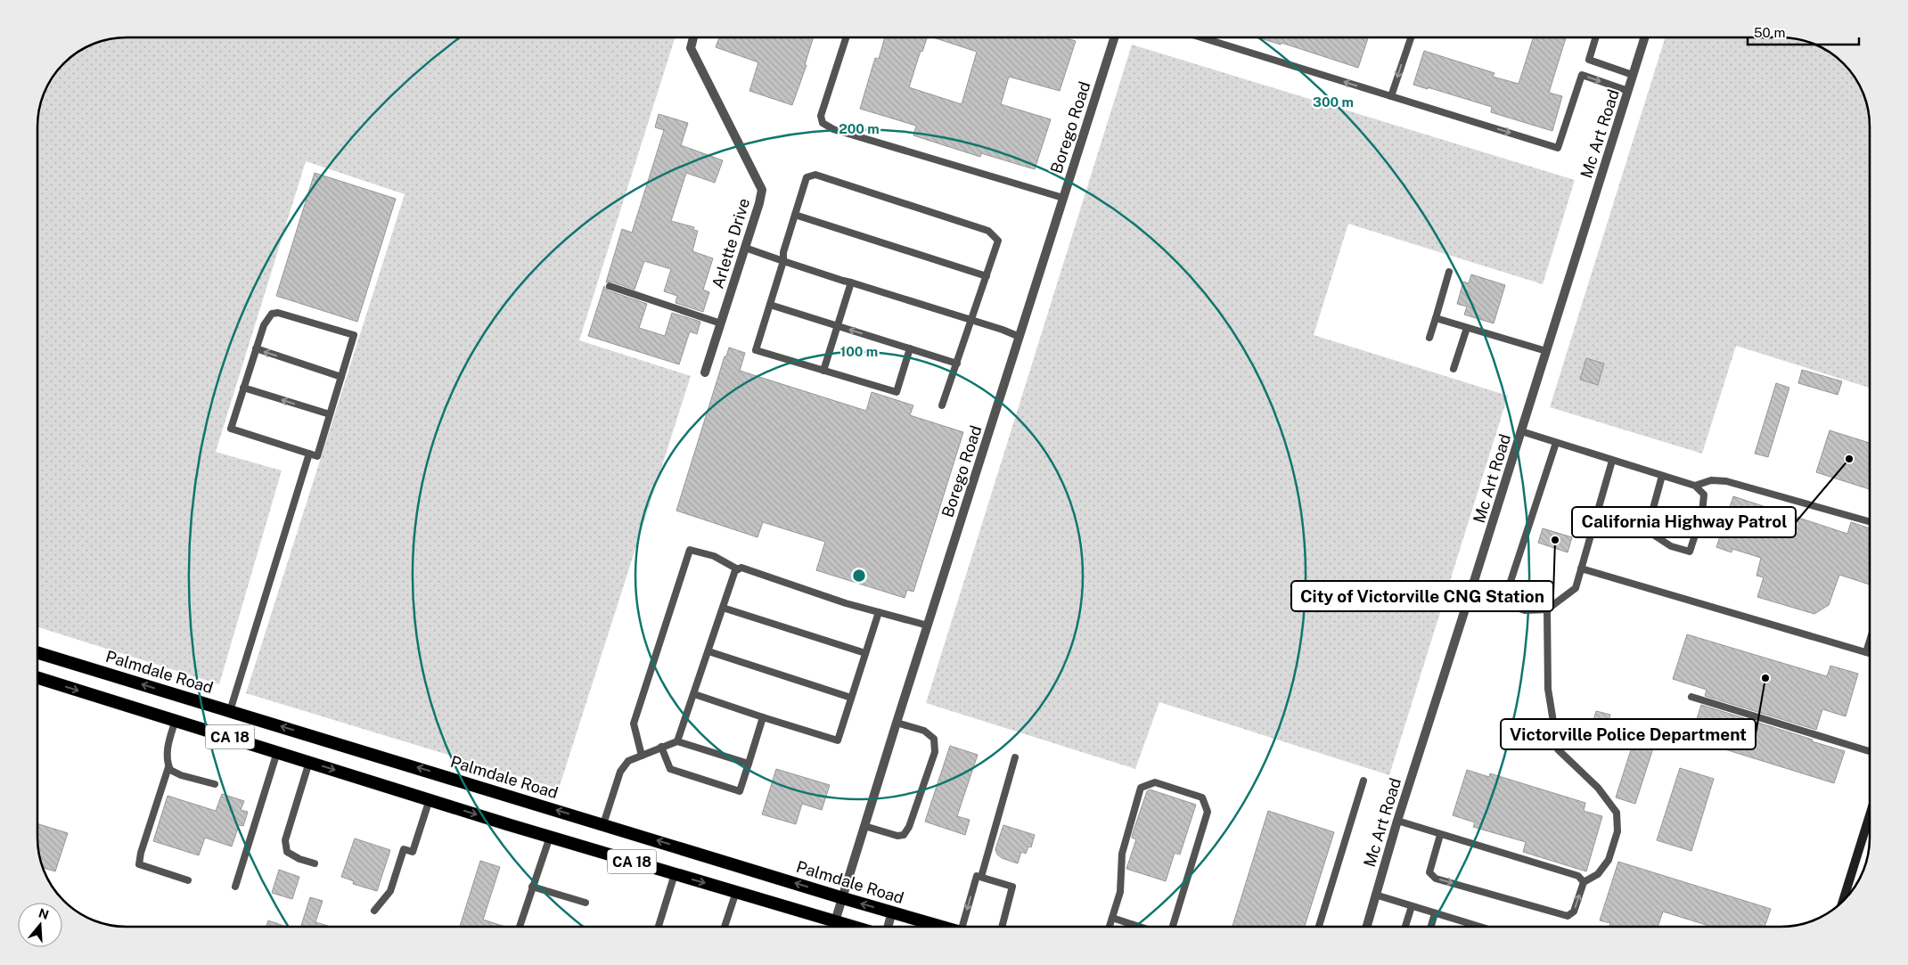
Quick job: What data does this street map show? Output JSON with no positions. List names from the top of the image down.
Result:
{
  "streets": {
    "highway": ["Palmdale Road", "CA 18"],
    "street": ["Borego Road", "Mc Art Road", "Arlette Drive"]
  },
  "crossings": [
    ["Borego Road", "Palmdale Road"],
    ["Borego Road", "CA 18"]
  ],
  "places": ["California Highway Patrol", "City of Victorville CNG Station", "Victorville Police Department"],
  "scale_bar": "50 m",
  "north": "top",
  "rings": ["300 m", "200 m", "100 m"]
}
